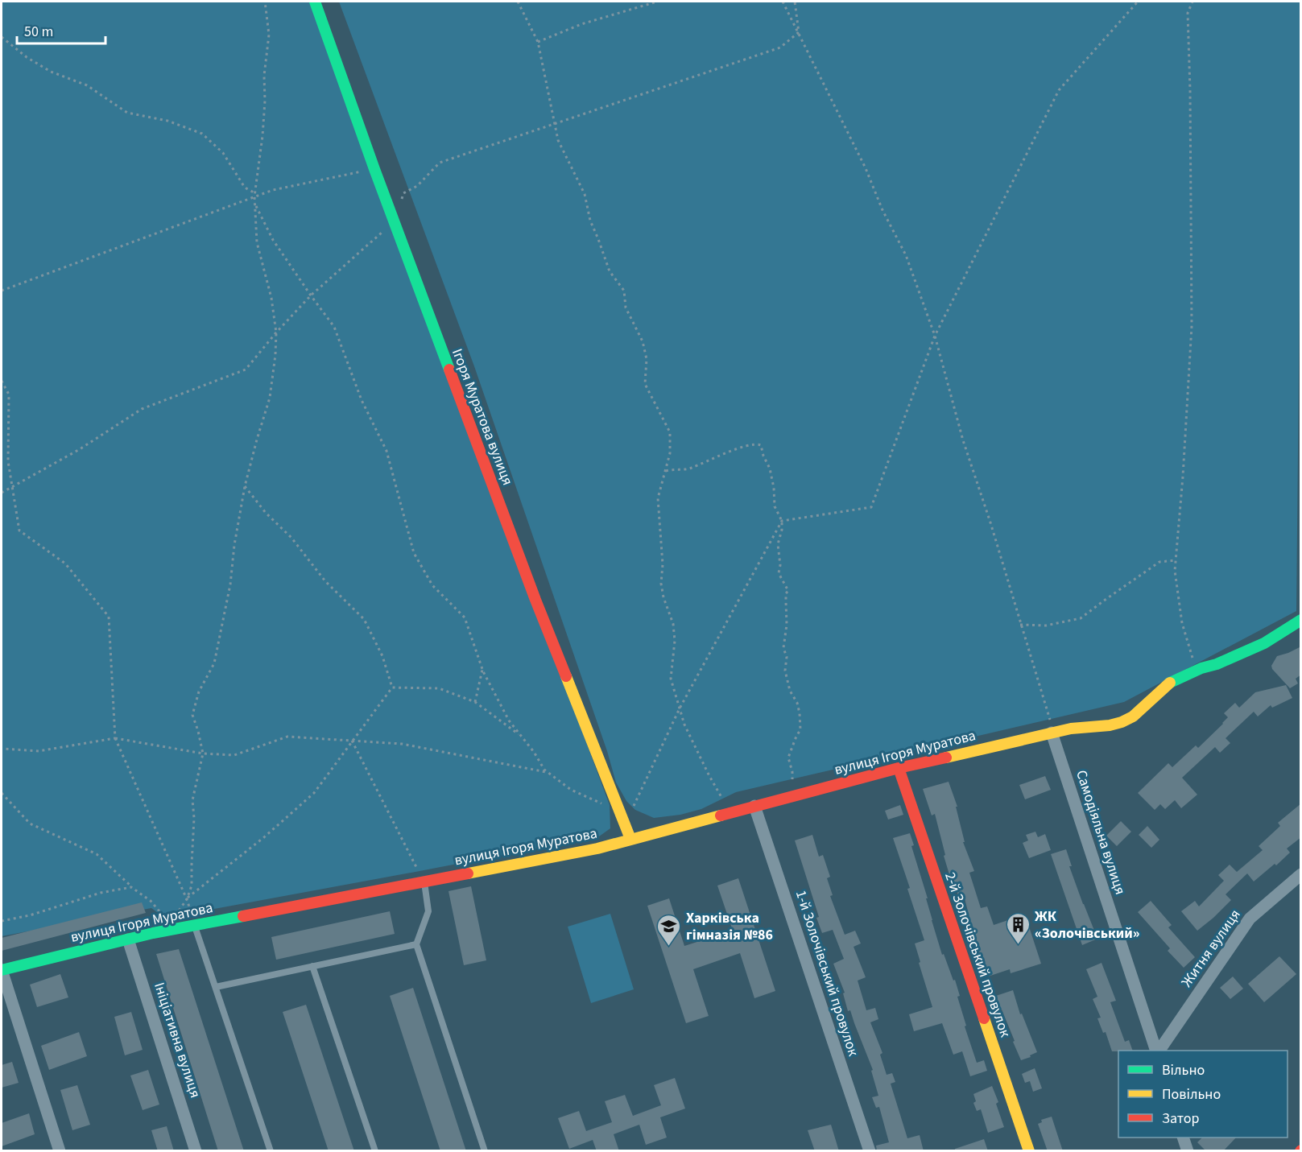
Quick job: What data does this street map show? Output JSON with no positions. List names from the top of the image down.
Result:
{
  "streets": {
    "street": [
      "Ігоря Муратова вулиця",
      "вулиця Ігоря Муратова",
      "Самодіяльна вулиця",
      "Житня вулиця",
      "2-й Золочівський провулок",
      "1-й Золочівський провулок",
      "Ініціативна вулиця"
    ]
  },
  "crossings": [
    ["Ігоря Муратова вулиця", "вулиця Ігоря Муратова"],
    ["вулиця Ігоря Муратова", "Самодіяльна вулиця"],
    ["вулиця Ігоря Муратова", "2-й Золочівський провулок"],
    ["вулиця Ігоря Муратова", "1-й Золочівський провулок"],
    ["вулиця Ігоря Муратова", "Ініціативна вулиця"]
  ],
  "places": {
    "building": ["ЖК «Золочівський»"],
    "school or university": ["Харківська гімназія №86"]
  },
  "legend": ["Вільно", "Повільно", "Затор"],
  "scale_bar": "50 m"
}
